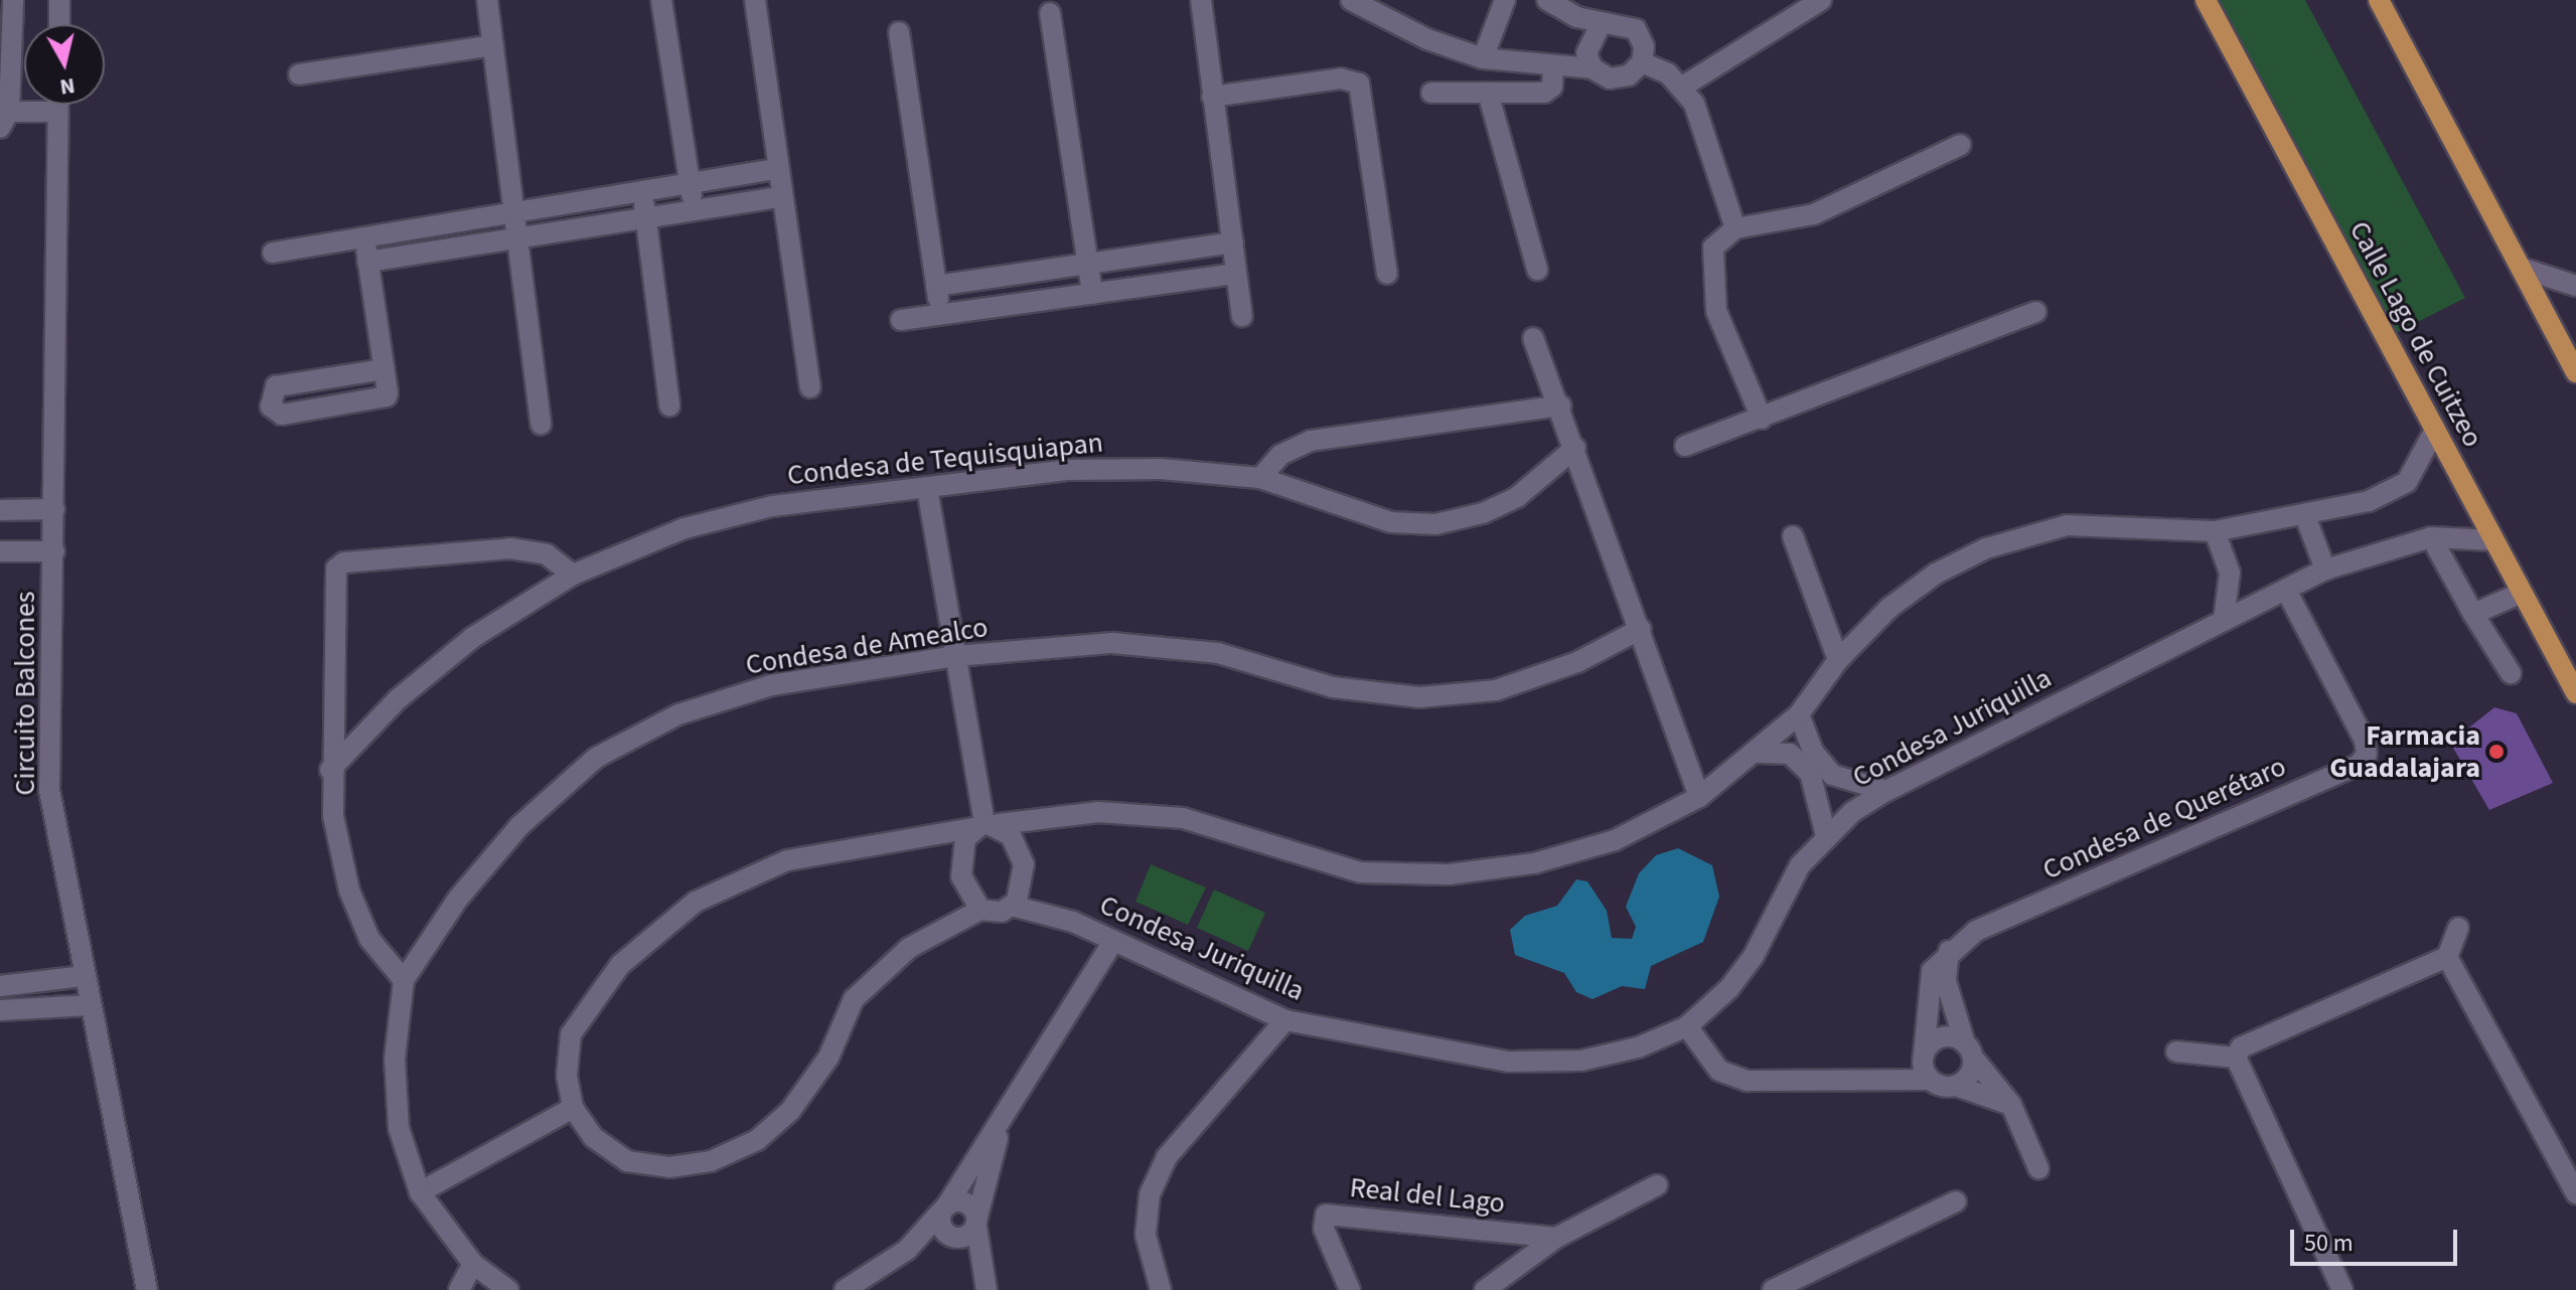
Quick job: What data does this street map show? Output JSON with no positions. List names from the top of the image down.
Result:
{
  "streets": {
    "main road": ["Calle Lago de Cuitzeo"],
    "street": [
      "Condesa de Tequisquiapan",
      "Condesa de Amealco",
      "Circuito Balcones",
      "Condesa Juriquilla",
      "Condesa de Querétaro",
      "Real del Lago"
    ]
  },
  "crossings": [
    ["Calle Lago de Cuitzeo", "Condesa Juriquilla"],
    ["Condesa Juriquilla", "Condesa de Querétaro"]
  ],
  "places": ["Farmacia Guadalajara"],
  "scale_bar": "50 m",
  "north": "bottom"
}
